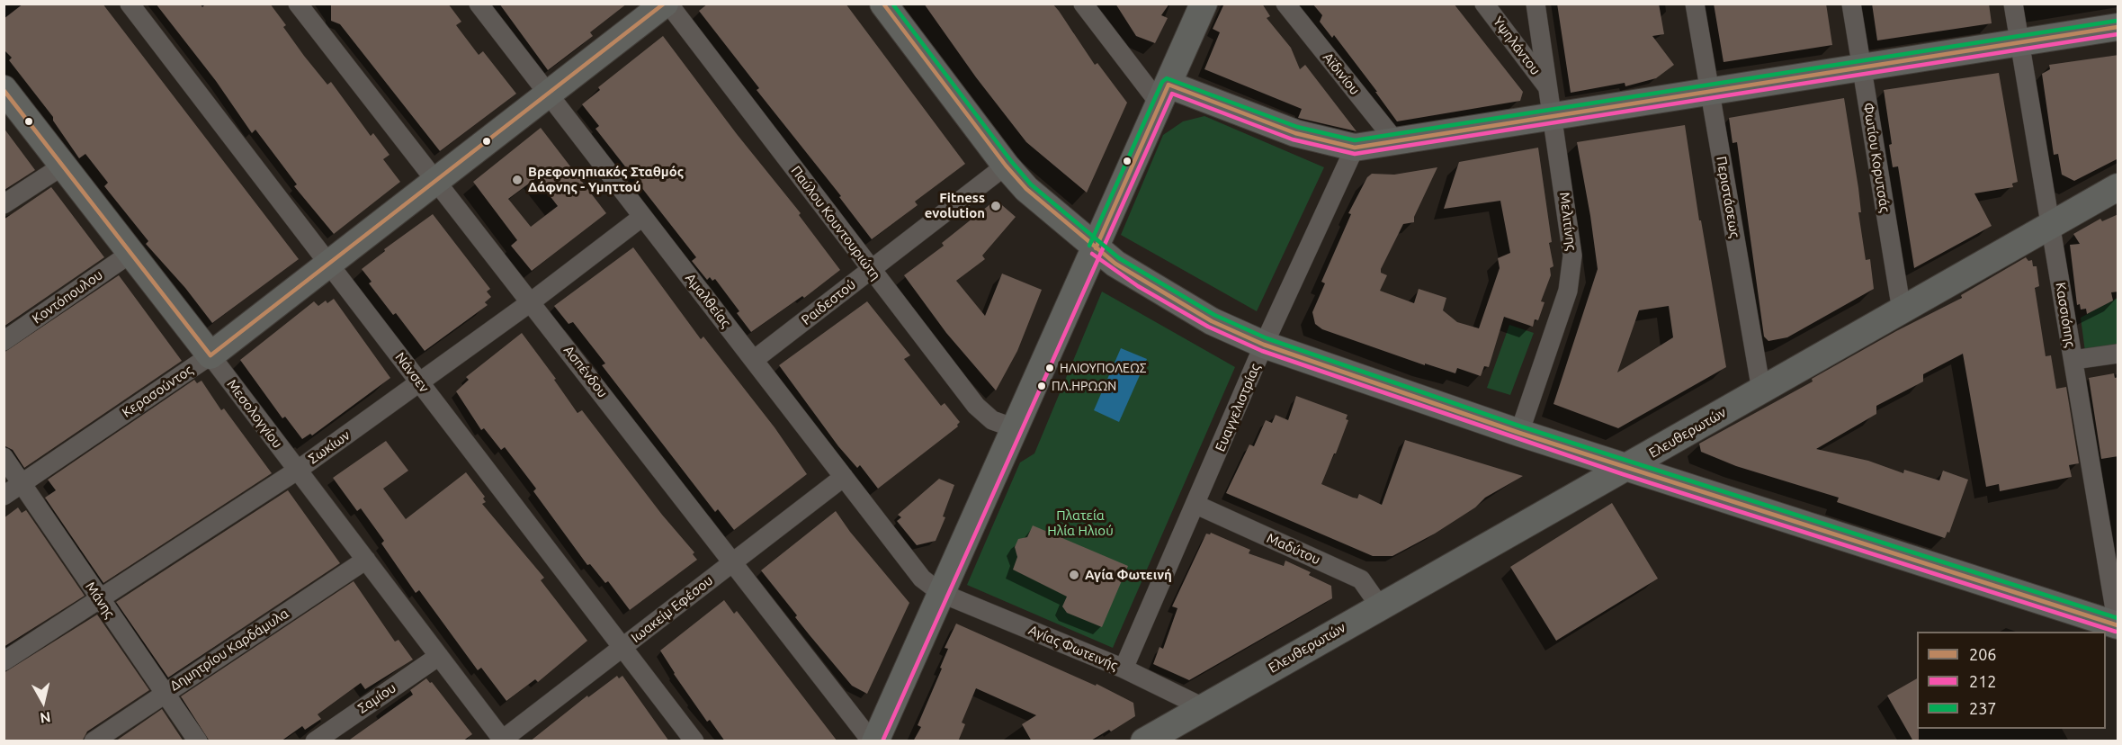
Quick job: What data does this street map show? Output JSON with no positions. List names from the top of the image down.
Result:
{
  "streets": {
    "main road": ["Κερασούντος", "Μεσολογγίου", "Ελευθερωτών"],
    "street": [
      "Υψηλάντου",
      "Αϊδινίου",
      "Φωτίου Κορυτσάς",
      "Περιστάσεως",
      "Μελιτίνης",
      "Παύλου Κουντουριώτη",
      "Κοντόπουλου",
      "Αμαλθείας",
      "Ραιδεστού",
      "Κασσιόπης",
      "Ασπένδου",
      "Νάνσεν",
      "Ευαγγελιστρίας",
      "Σωκίων",
      "Μαδύτου",
      "Μάνης",
      "Ιωακείμ Εφέσου",
      "Αγίας Φωτεινής",
      "Δημητρίου Καρδάμυλα",
      "Σαμίου"
    ]
  },
  "crossings": [
    ["Υψηλάντου", "Μελιτίνης"],
    ["Φωτίου Κορυτσάς", "Ελευθερωτών"],
    ["Περιστάσεως", "Ελευθερωτών"],
    ["Παύλου Κουντουριώτη", "Ραιδεστού"],
    ["Παύλου Κουντουριώτη", "Κερασούντος"],
    ["Κοντόπουλου", "Μεσολογγίου"],
    ["Αμαλθείας", "Ραιδεστού"],
    ["Αμαλθείας", "Κερασούντος"],
    ["Αμαλθείας", "Σωκίων"],
    ["Αμαλθείας", "Ιωακείμ Εφέσου"],
    ["Αμαλθείας", "Αγίας Φωτεινής"],
    ["Κασσιόπης", "Ελευθερωτών"],
    ["Ασπένδου", "Κερασούντος"],
    ["Ασπένδου", "Σωκίων"],
    ["Ασπένδου", "Ιωακείμ Εφέσου"],
    ["Νάνσεν", "Κερασούντος"],
    ["Νάνσεν", "Σωκίων"],
    ["Νάνσεν", "Ιωακείμ Εφέσου"],
    ["Κερασούντος", "Μεσολογγίου"],
    ["Κερασούντος", "Μάνης"],
    ["Ευαγγελιστρίας", "Μαδύτου"],
    ["Ευαγγελιστρίας", "Αγίας Φωτεινής"],
    ["Μεσολογγίου", "Σωκίων"],
    ["Μεσολογγίου", "Ιωακείμ Εφέσου"],
    ["Μεσολογγίου", "Δημητρίου Καρδάμυλα"],
    ["Μεσολογγίου", "Σαμίου"],
    ["Ελευθερωτών", "Μαδύτου"],
    ["Ελευθερωτών", "Αγίας Φωτεινής"],
    ["Σωκίων", "Μάνης"],
    ["Μάνης", "Δημητρίου Καρδάμυλα"]
  ],
  "parks": ["Πλατεία Ηλία Ηλιού"],
  "places": [
    "Βρεφονηπιακός Σταθμός Δάφνης - Υμηττού",
    "Fitness evolution",
    "ΗΛΙΟΥΠΟΛΕΩΣ",
    "ΠΛ.ΗΡΩΩΝ",
    "Αγία Φωτεινή"
  ],
  "lines": ["transit line 206", "transit line 237", "transit line 212"],
  "legend": ["206", "212", "237"],
  "north": "bottom"
}
